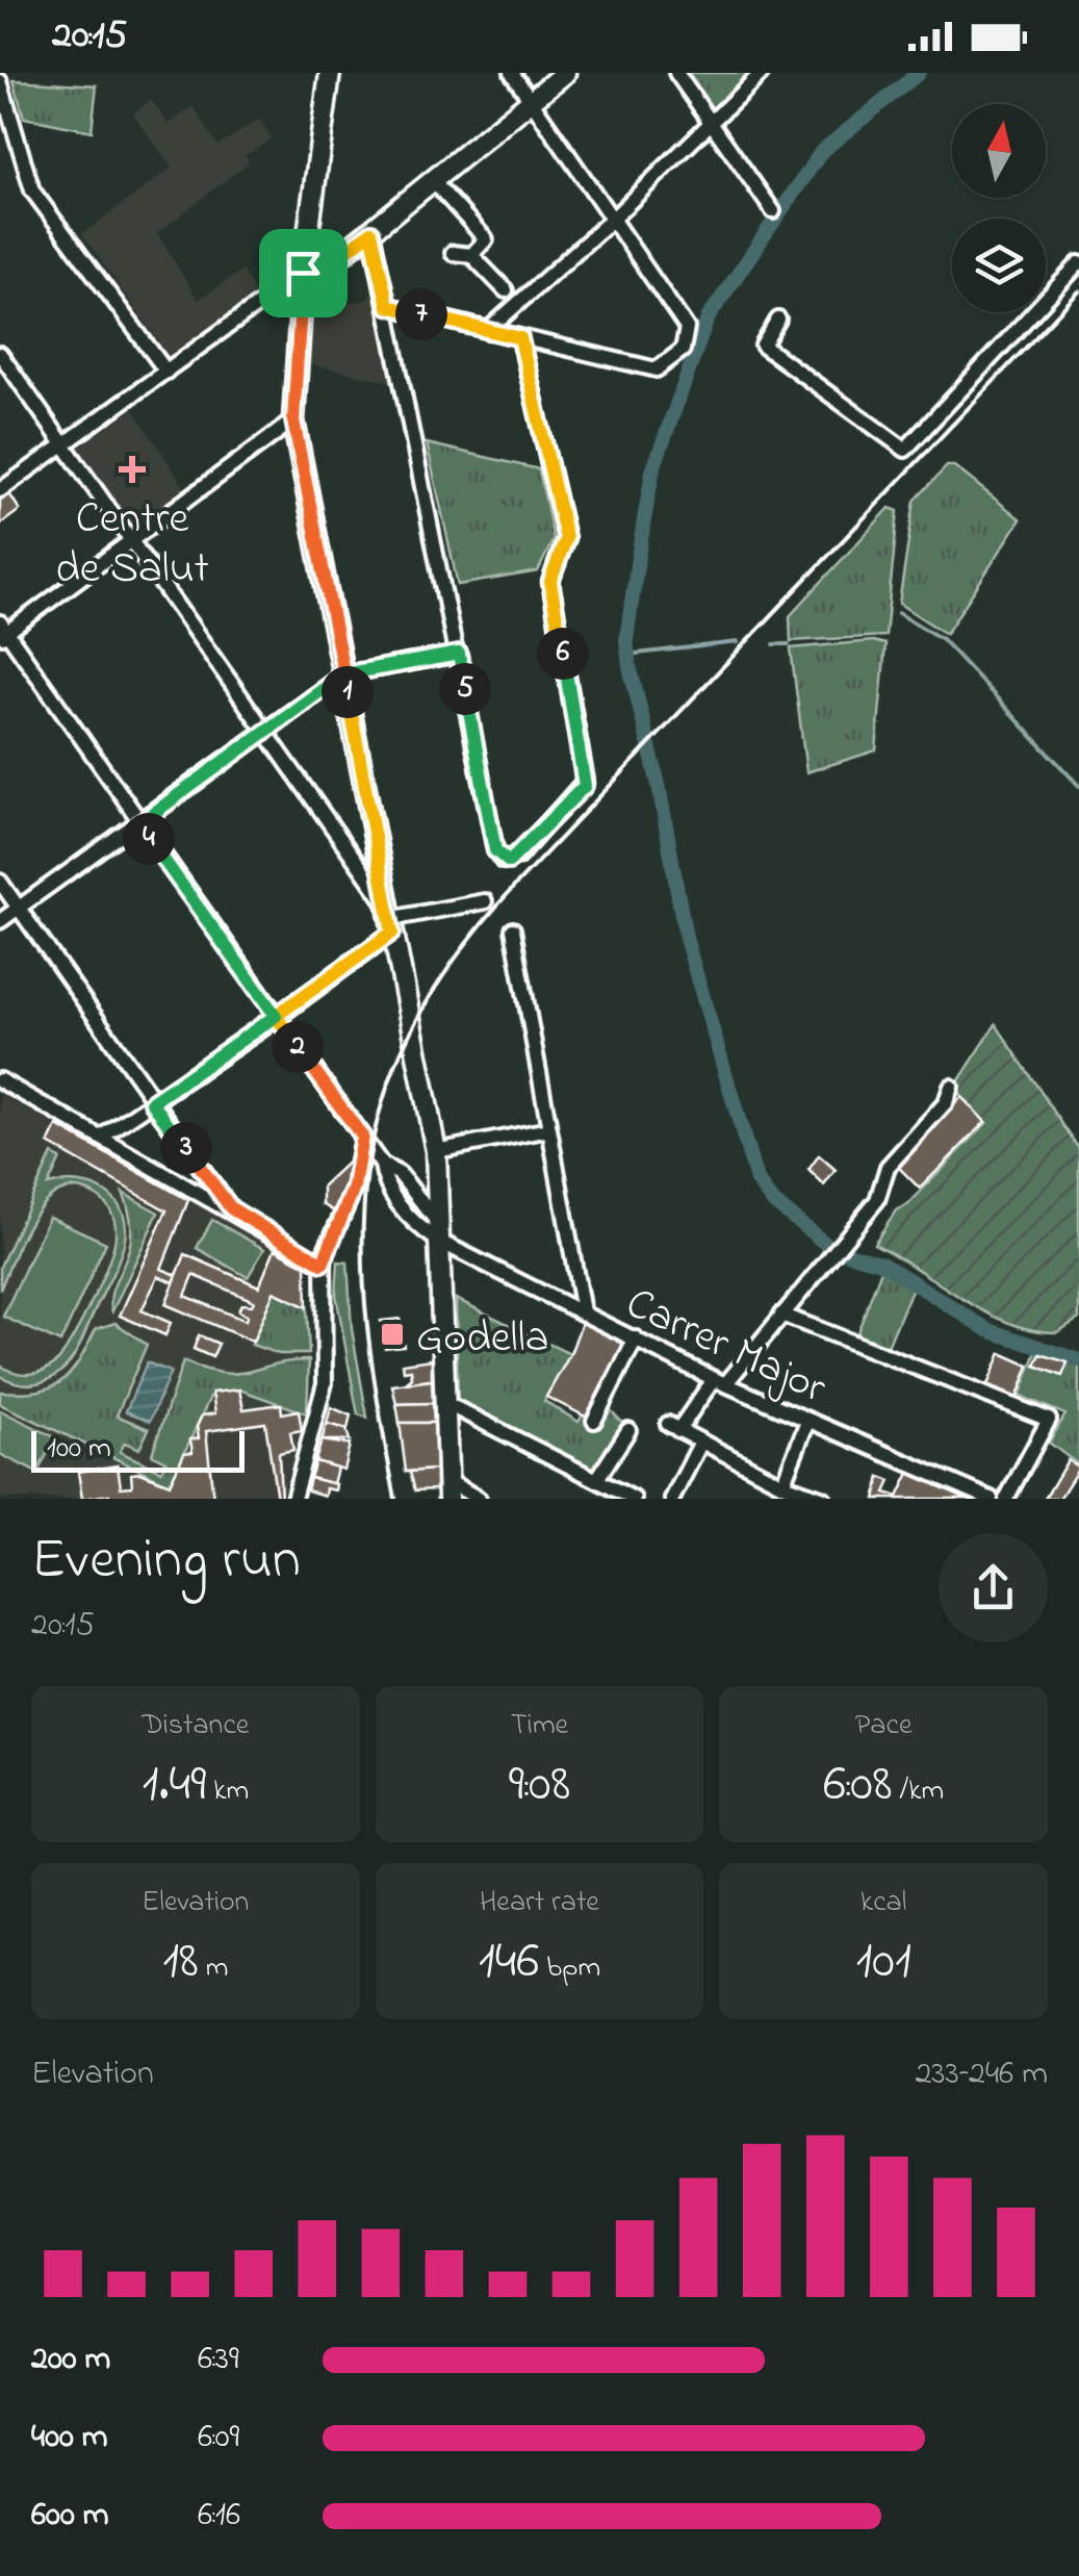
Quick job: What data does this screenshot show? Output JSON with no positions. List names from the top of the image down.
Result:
{
  "streets": {
    "street": ["Carrer Major"]
  },
  "places": {
    "health": ["Centre de Salut"],
    "transit": ["Godella"]
  },
  "scale_bar": "100 m",
  "north": "top",
  "page": {
    "status": "20:15",
    "pins": [
      "7",
      "6",
      "5",
      "1",
      "4",
      "2",
      "3"
    ],
    "scale": "100 m",
    "heading": ["Evening run", "20:15"],
    "stats": [
      ["Distance", "1.49 km"],
      ["Time", "9:08"],
      ["Pace", "6:08 /km"],
      ["Elevation", "18 m"],
      ["Heart rate", "146 bpm"],
      ["kcal", "101"]
    ],
    "chart": ["Elevation", "233–246 m"],
    "list": [
      {
        "name": "200 m",
        "note": "6:39"
      },
      {
        "name": "400 m",
        "note": "6:09"
      },
      {
        "name": "600 m",
        "note": "6:16"
      }
    ]
  }
}
